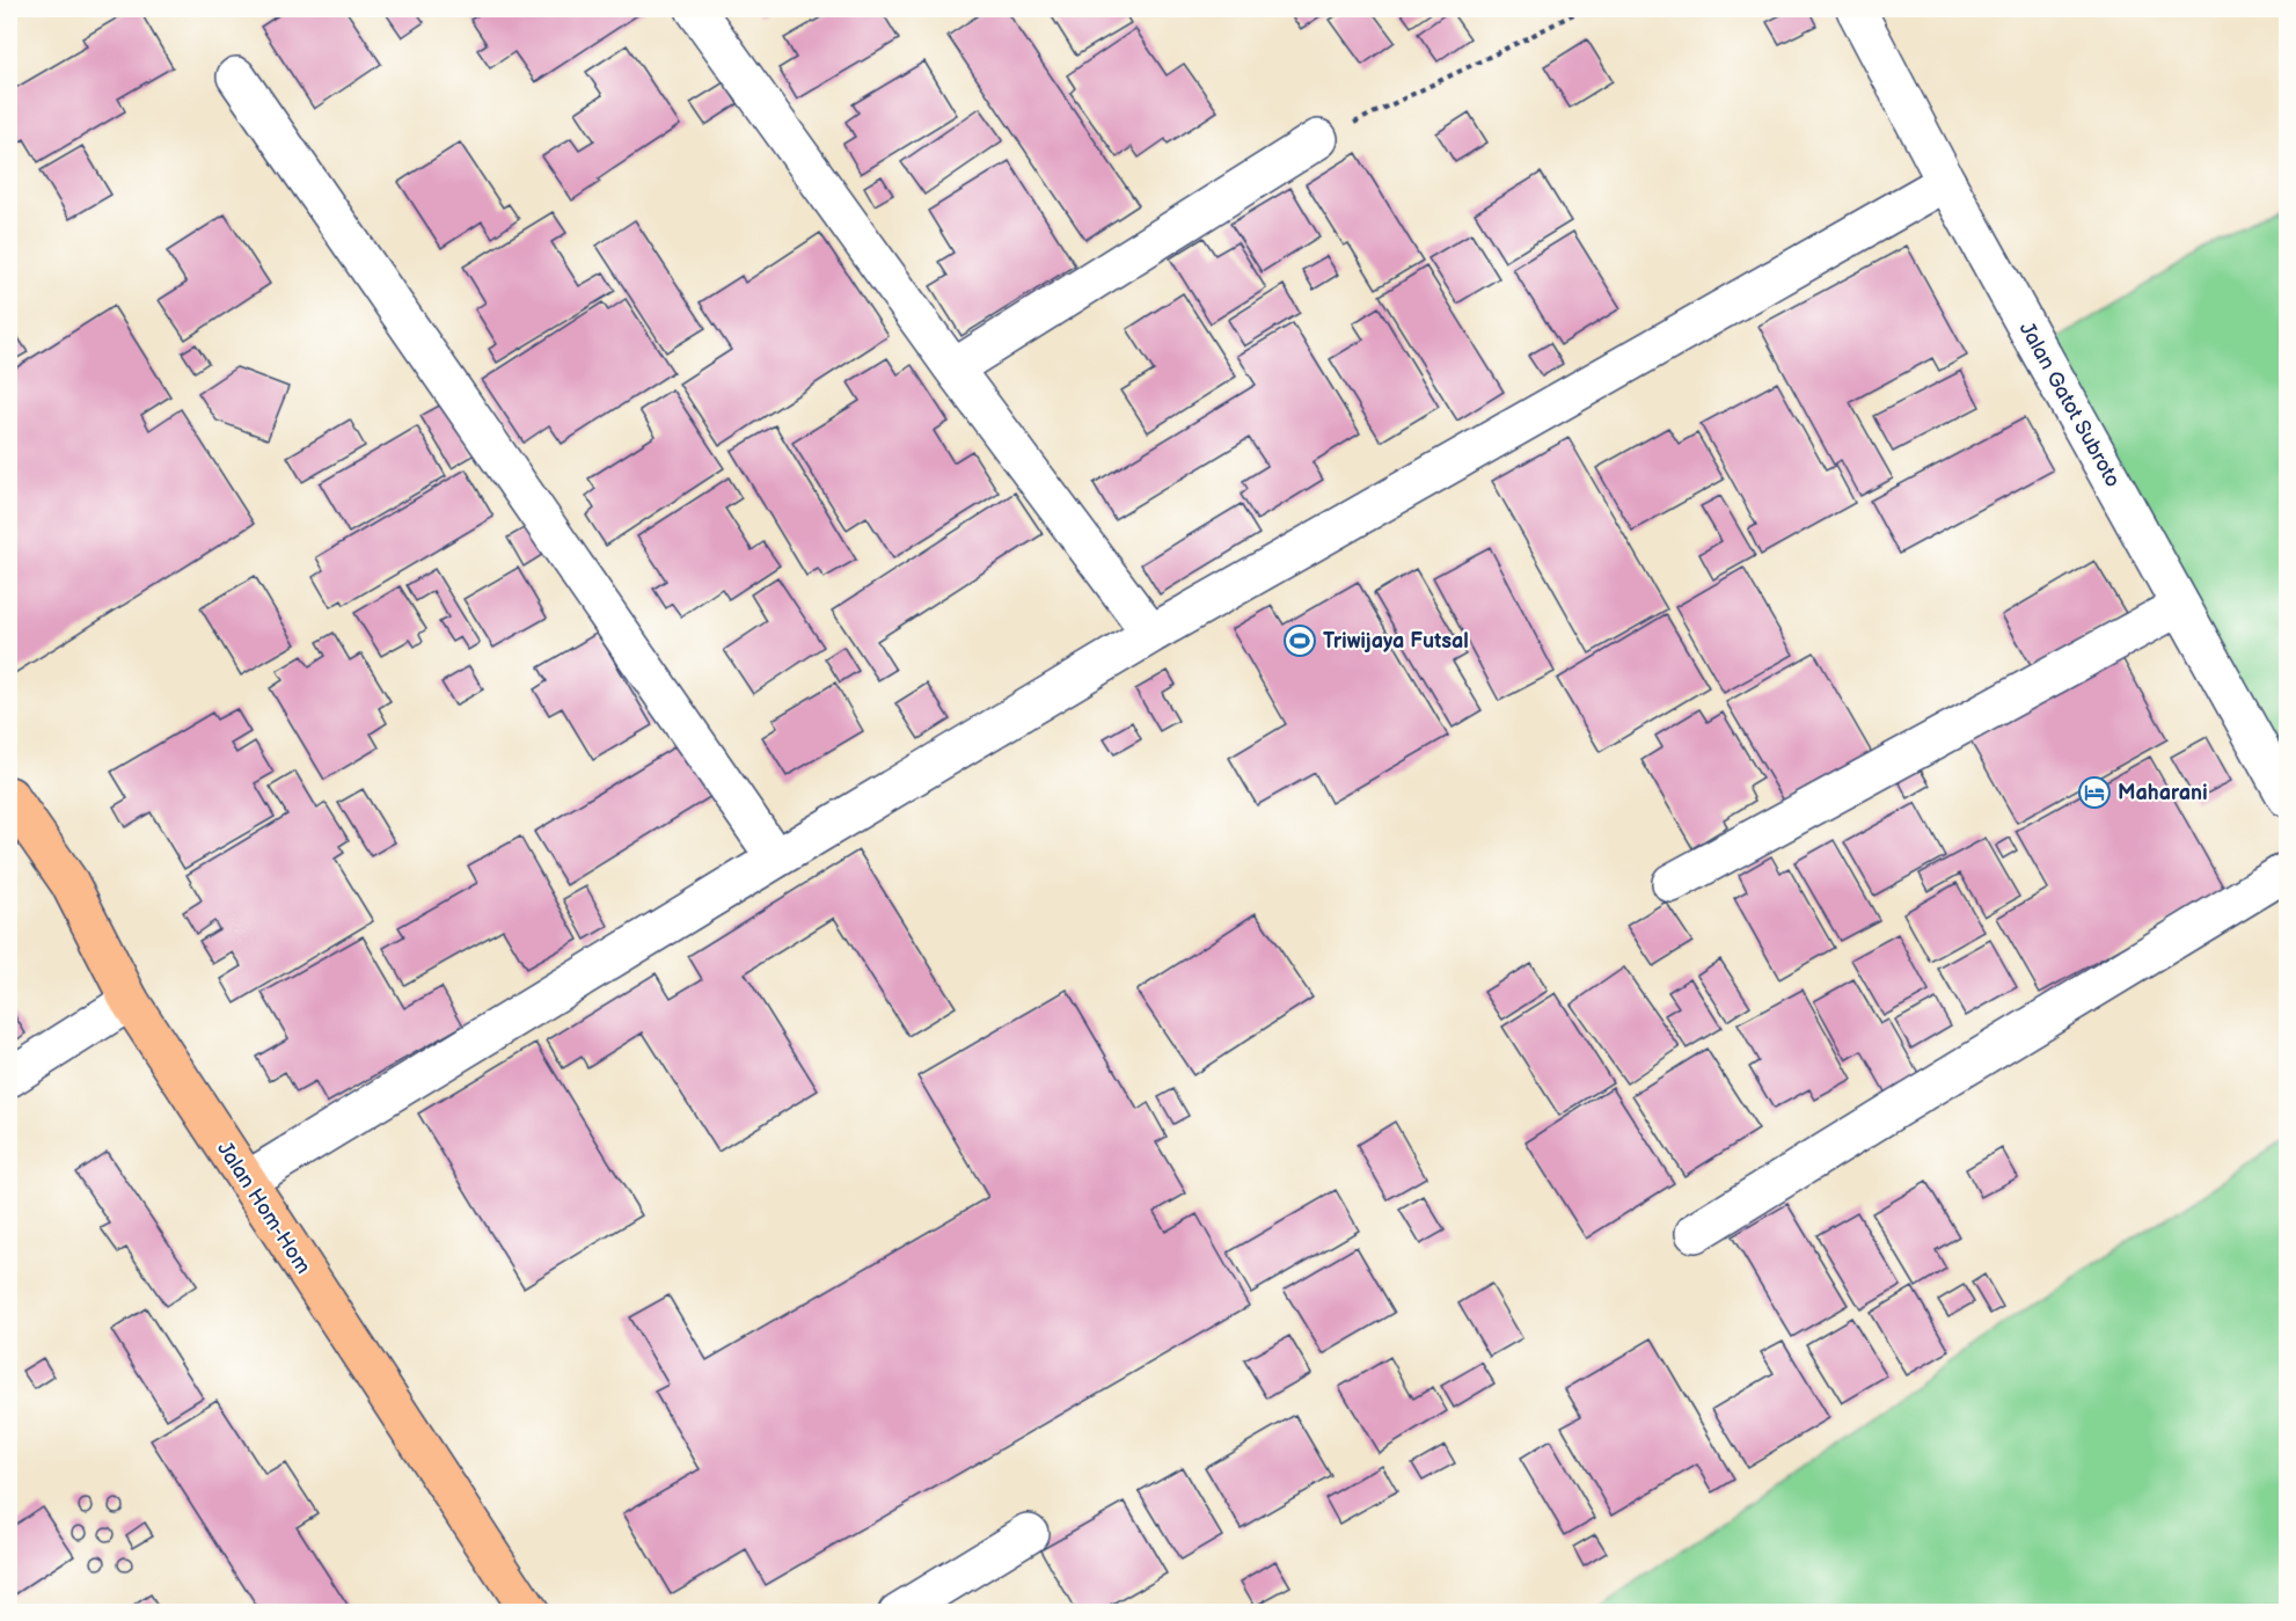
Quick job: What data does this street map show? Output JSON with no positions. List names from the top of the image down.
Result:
{
  "streets": {
    "highway": ["Jalan Hom-Hom"],
    "street": ["Jalan Gatot Subroto"]
  },
  "places": {
    "sports": ["Triwijaya Futsal"],
    "hotel": ["Maharani"]
  }
}
